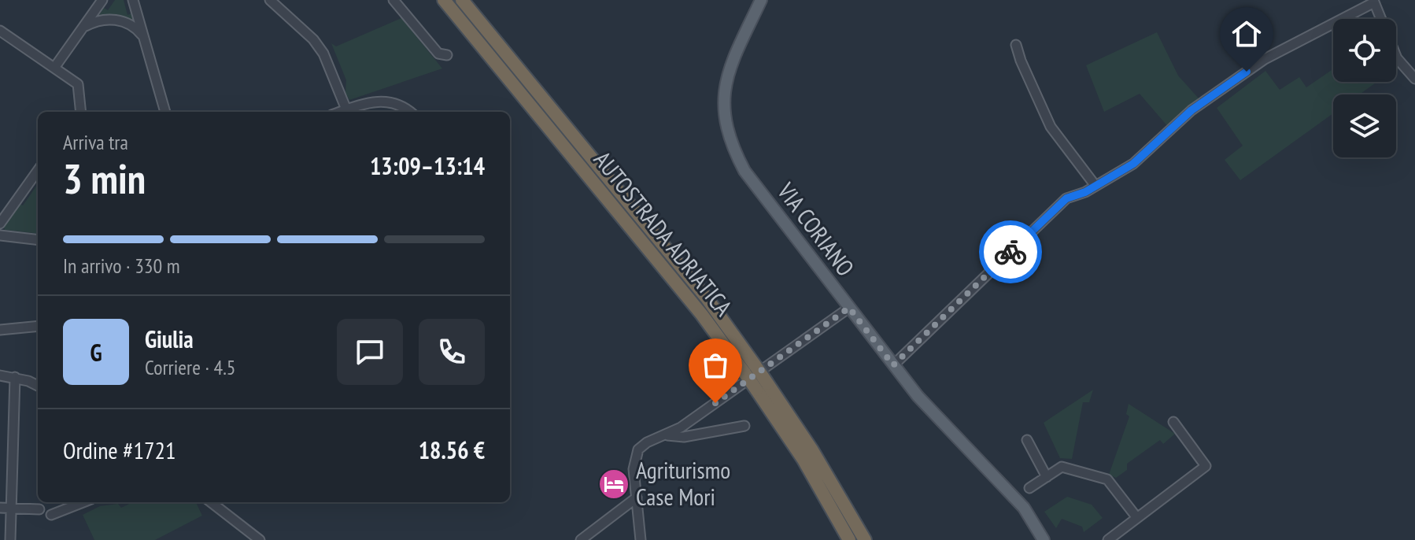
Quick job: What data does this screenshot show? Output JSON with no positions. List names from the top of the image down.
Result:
{
  "streets": {
    "highway": ["AUTOSTRADA ADRIATICA"],
    "main road": ["VIA CORIANO"]
  },
  "places": {
    "hotel": ["Agriturismo Case Mori"]
  },
  "page": {
    "heading": ["3 min", "Arriva tra", "13:09–13:14"],
    "panel": [
      "Giulia",
      "Corriere · 4.5",
      "Ordine #1721",
      "18.56 €"
    ],
    "bar": "In arrivo · 330 m",
    "round": "G"
  }
}
